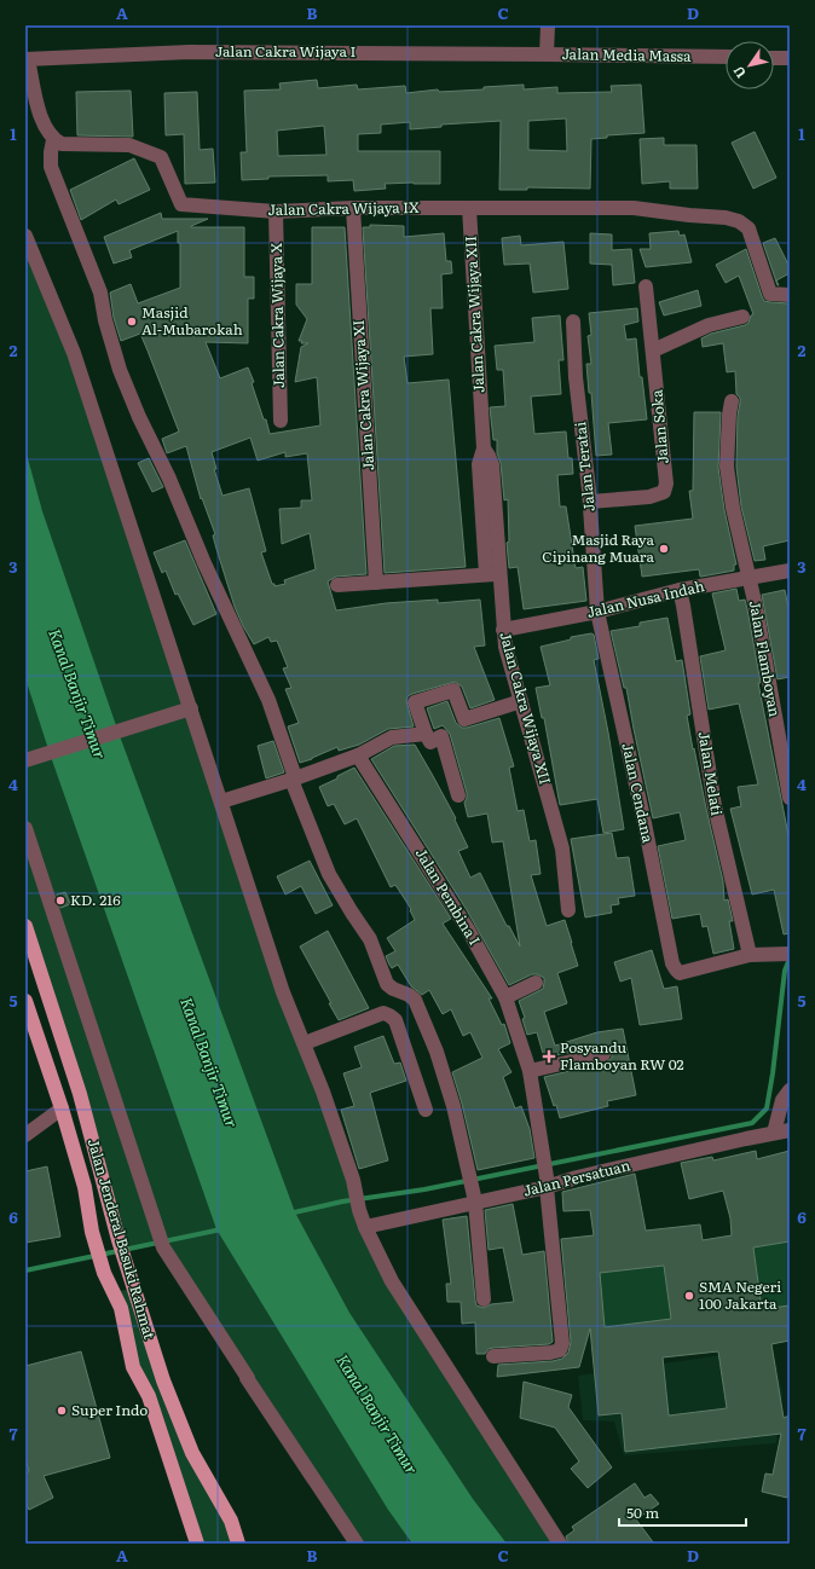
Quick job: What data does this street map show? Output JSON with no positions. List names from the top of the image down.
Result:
{
  "streets": {
    "main road": ["Jalan Jenderal Basuki Rahmat"],
    "street": [
      "Jalan Cakra Wijaya I",
      "Jalan Media Massa",
      "Jalan Cakra Wijaya IX",
      "Jalan Cakra Wijaya XII",
      "Jalan Cakra Wijaya X",
      "Jalan Cakra Wijaya XI",
      "Jalan Soka",
      "Jalan Teratai",
      "Jalan Nusa Indah",
      "Jalan Flamboyan",
      "Jalan Melati",
      "Jalan Cendana",
      "Jalan Pembina I",
      "Jalan Persatuan"
    ]
  },
  "crossings": [
    ["Jalan Cakra Wijaya I", "Jalan Media Massa"],
    ["Jalan Cakra Wijaya IX", "Jalan Cakra Wijaya XII"],
    ["Jalan Cakra Wijaya IX", "Jalan Cakra Wijaya X"],
    ["Jalan Cakra Wijaya IX", "Jalan Cakra Wijaya XI"],
    ["Jalan Cakra Wijaya XII", "Jalan Nusa Indah"],
    ["Jalan Soka", "Jalan Teratai"],
    ["Jalan Teratai", "Jalan Nusa Indah"],
    ["Jalan Teratai", "Jalan Cendana"],
    ["Jalan Nusa Indah", "Jalan Flamboyan"],
    ["Jalan Nusa Indah", "Jalan Melati"],
    ["Jalan Nusa Indah", "Jalan Cendana"],
    ["Jalan Melati", "Jalan Cendana"],
    ["Jalan Pembina I", "Jalan Persatuan"]
  ],
  "water": ["Kanal Banjir Timur"],
  "places": {
    "other": [
      "Masjid Al-Mubarokah",
      "Masjid Raya Cipinang Muara",
      "KD. 216",
      "SMA Negeri 100 Jakarta",
      "Super Indo"
    ],
    "health": ["Posyandu Flamboyan RW 02"]
  },
  "scale_bar": "50 m",
  "north": "bottom left",
  "grid": {
    "columns": [
      "A",
      "B",
      "C",
      "D"
    ],
    "rows": [
      "1",
      "2",
      "3",
      "4",
      "5",
      "6",
      "7"
    ]
  }
}
